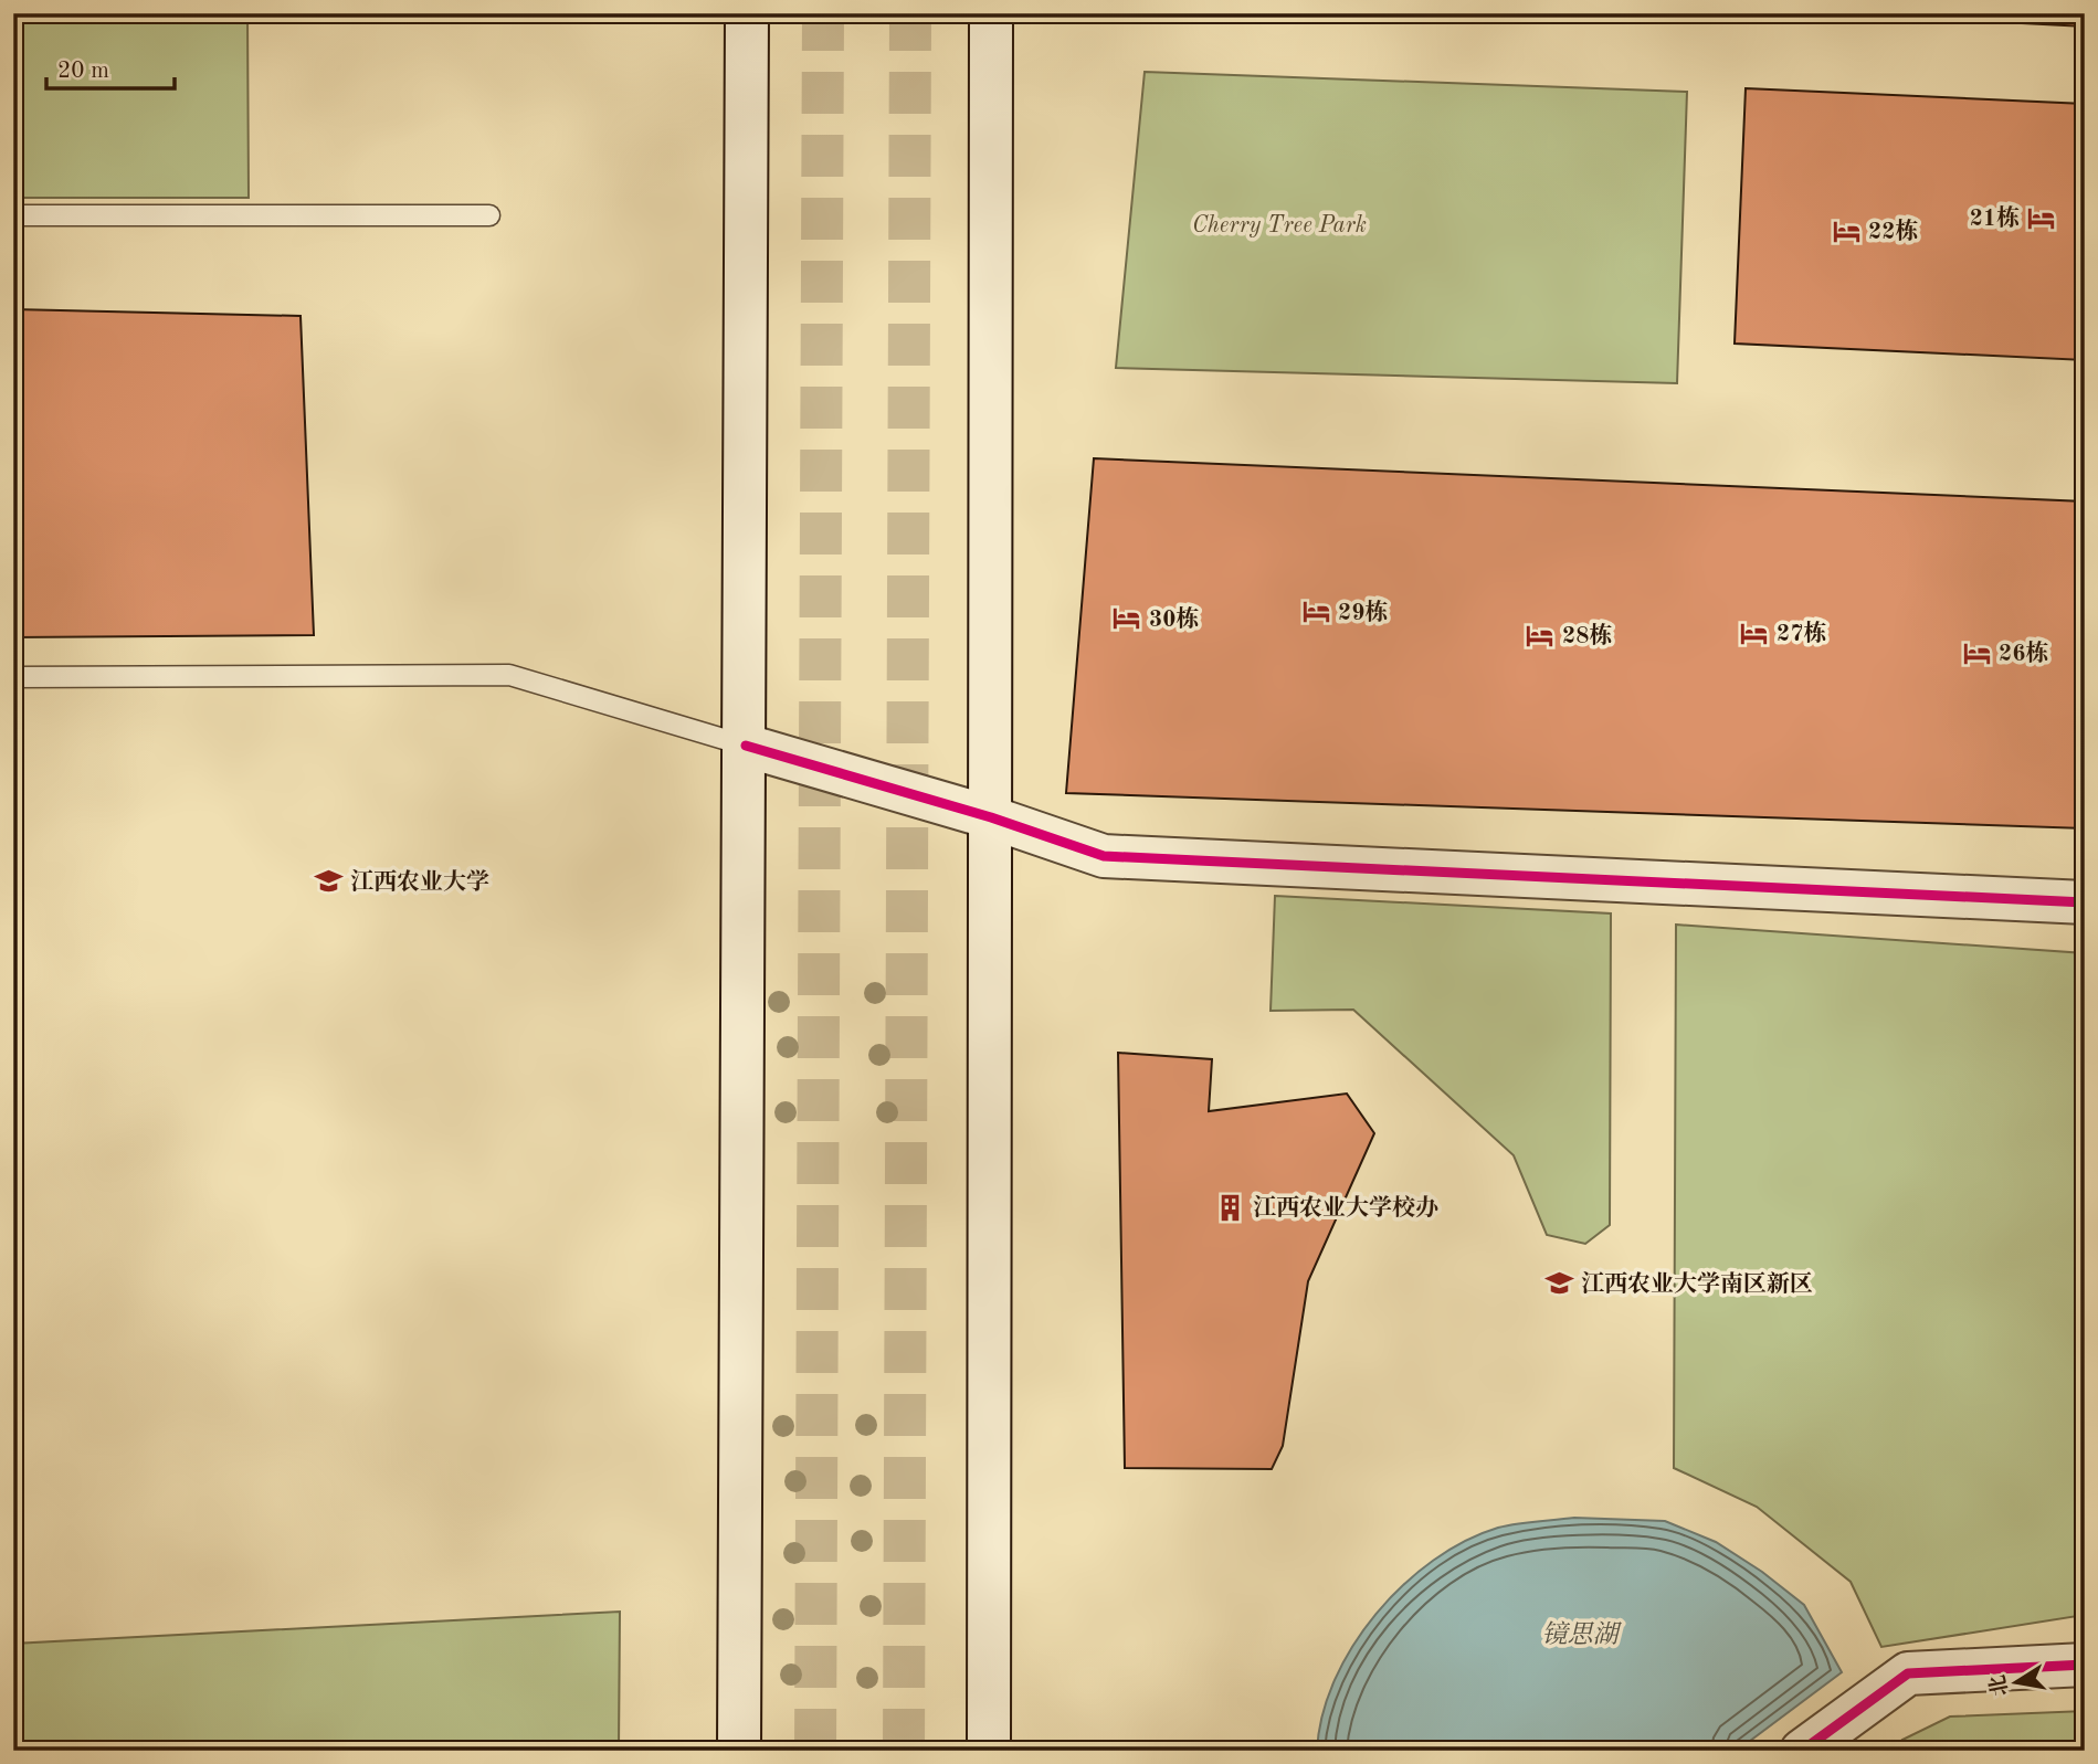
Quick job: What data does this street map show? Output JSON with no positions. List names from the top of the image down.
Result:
{
  "water": ["镜思湖"],
  "parks": ["Cherry Tree Park"],
  "places": {
    "hotel": [
      "21栋",
      "22栋",
      "29栋",
      "30栋",
      "27栋",
      "28栋",
      "26栋"
    ],
    "school or university": ["江西农业大学", "江西农业大学南区新区"],
    "building": ["江西农业大学校办"]
  },
  "scale_bar": "20 m",
  "north": "left"
}
